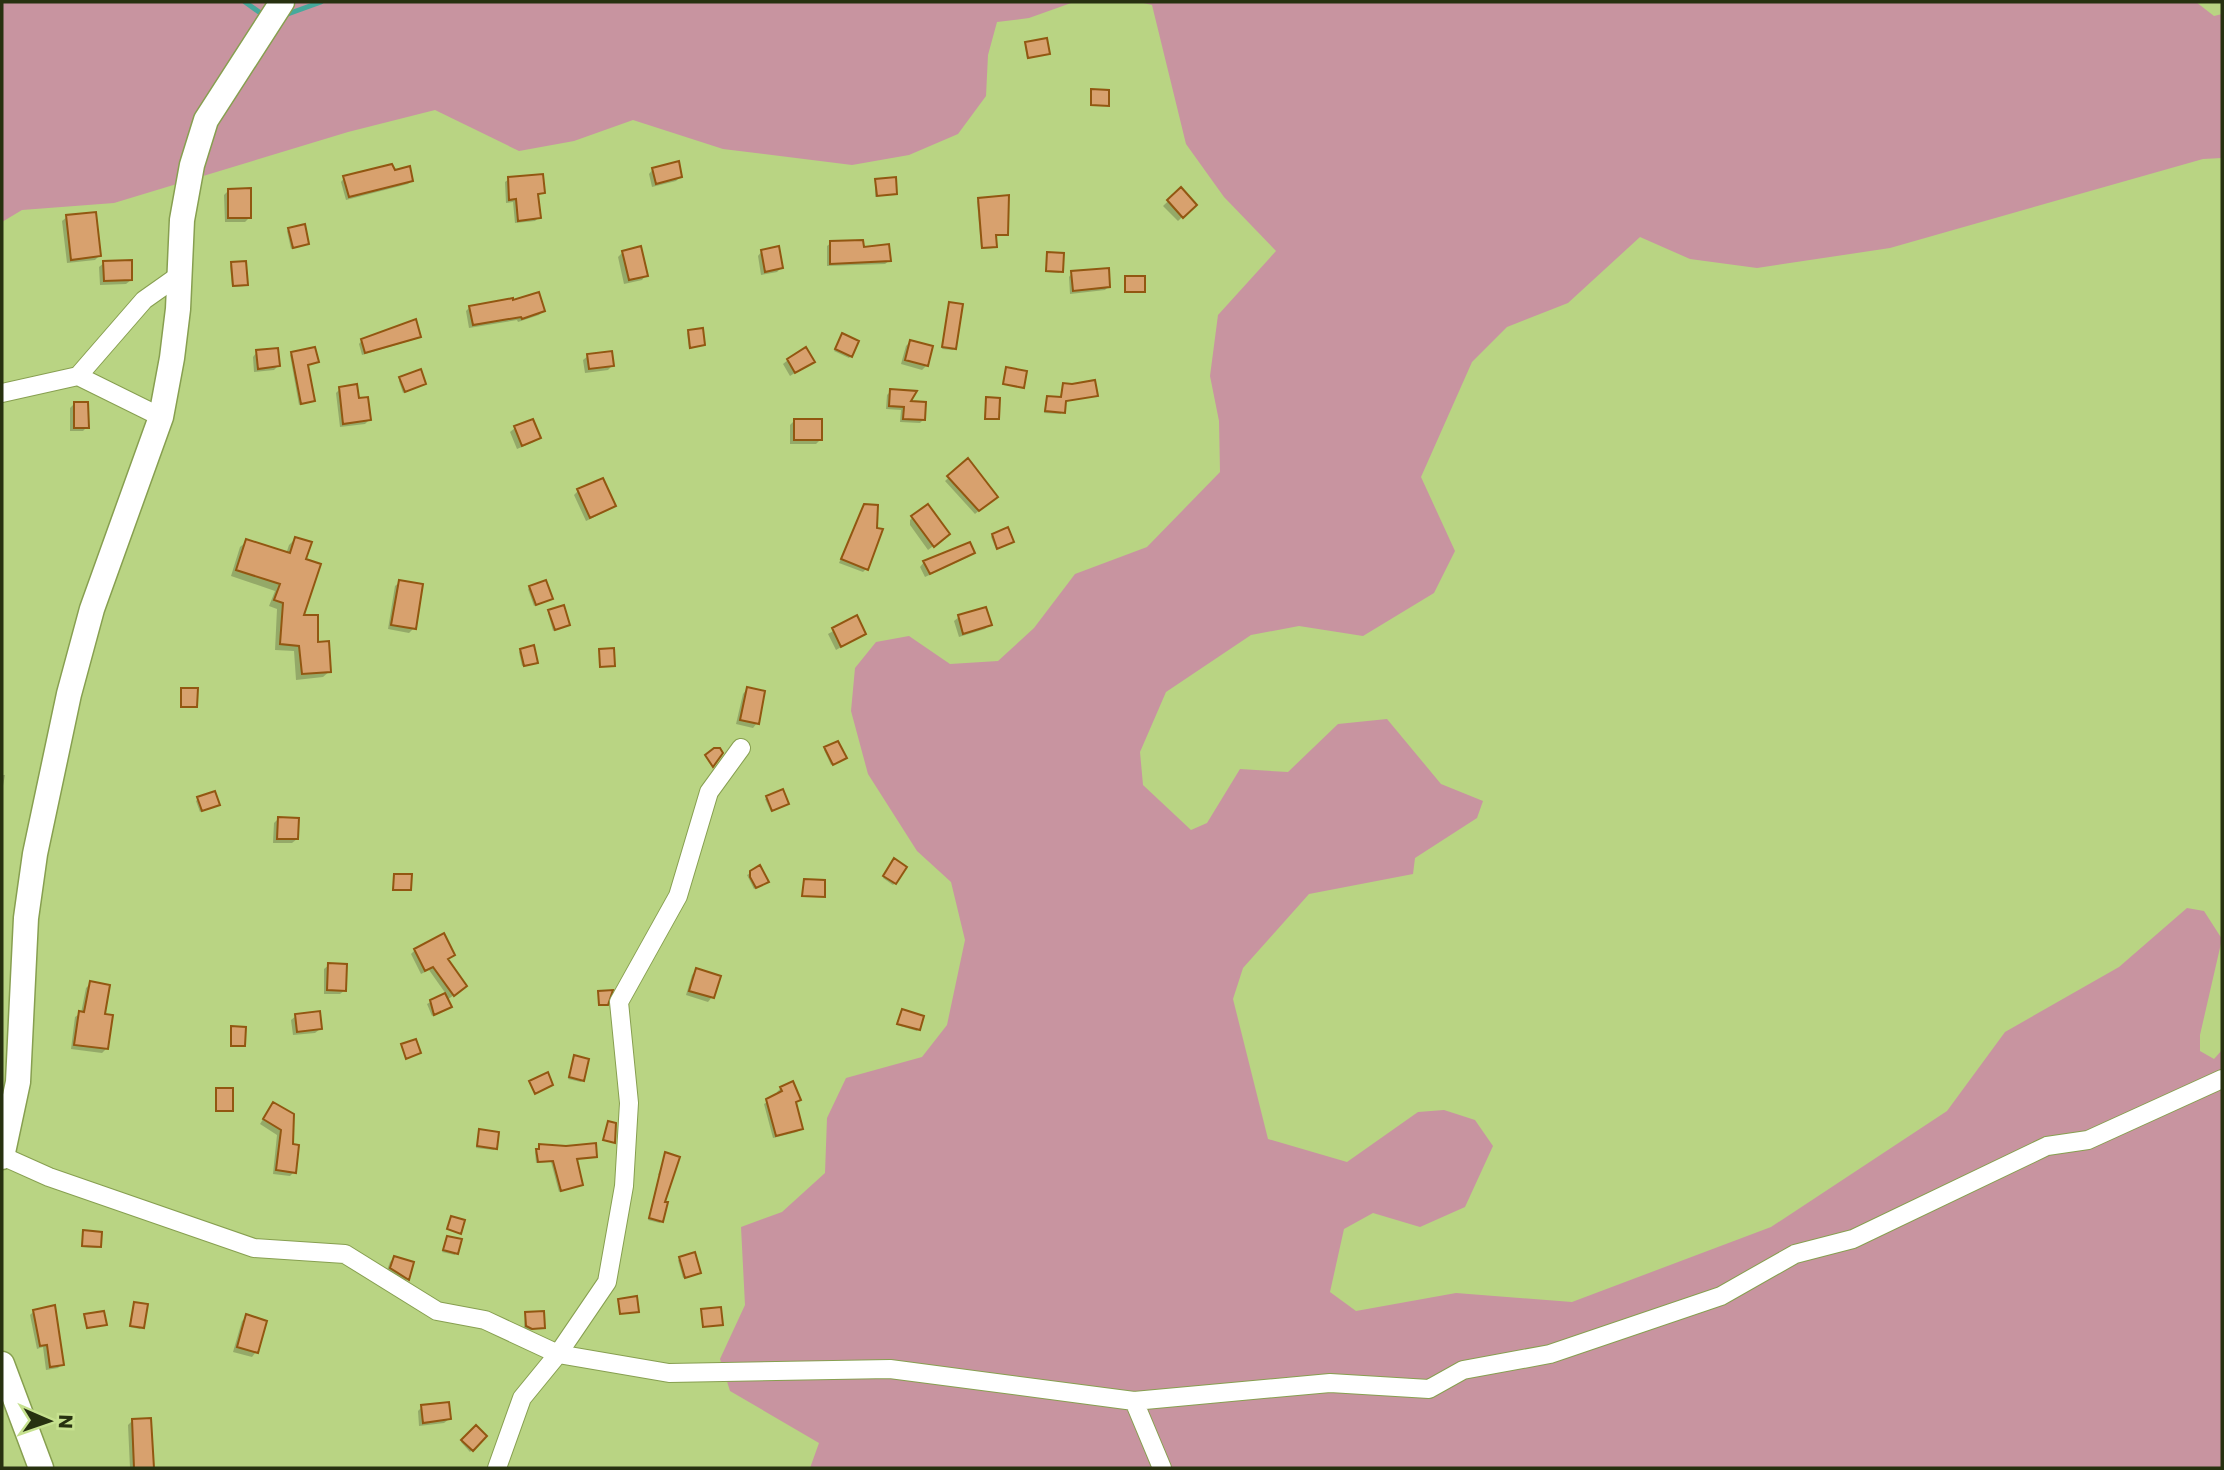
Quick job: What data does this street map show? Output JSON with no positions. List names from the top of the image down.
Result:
{
  "north": "right"
}
